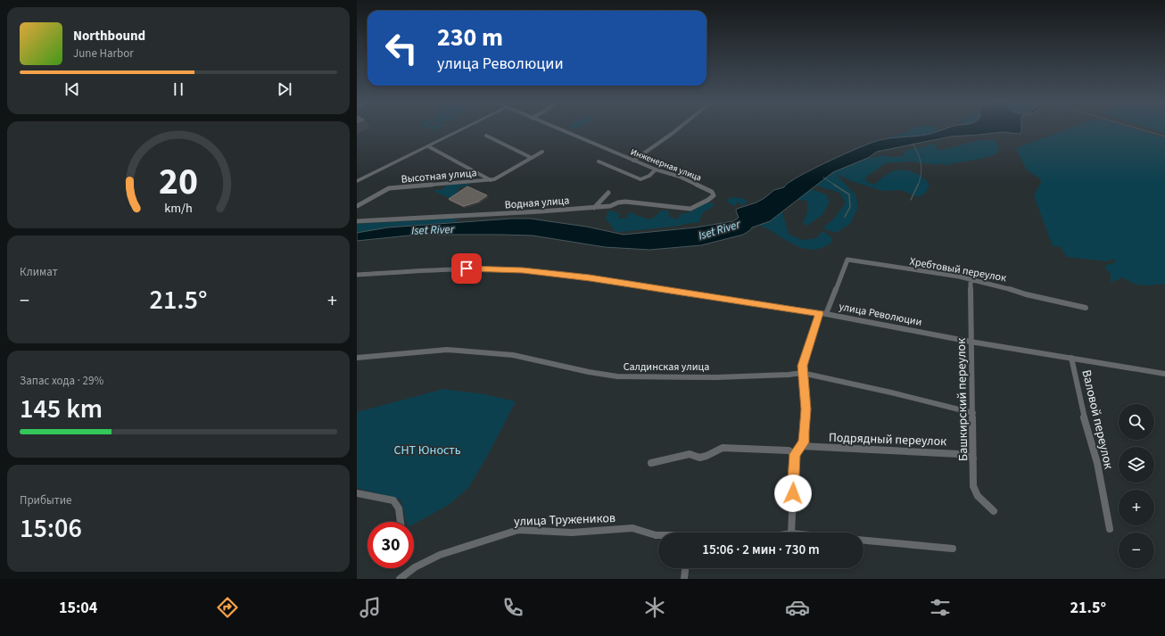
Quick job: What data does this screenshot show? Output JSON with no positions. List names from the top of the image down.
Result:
{
  "streets": {
    "street": [
      "Инженерная улица",
      "Высотная улица",
      "Водная улица",
      "Хребтовый переулок",
      "улица Революции",
      "Салдинская улица",
      "Башкирский переулок",
      "Валовой переулок",
      "Подрядный переулок",
      "улица Тружеников"
    ]
  },
  "crossings": [
    ["Инженерная улица", "Водная улица"],
    ["Хребтовый переулок", "улица Революции"],
    ["Хребтовый переулок", "Башкирский переулок"],
    ["улица Революции", "Башкирский переулок"],
    ["улица Революции", "Валовой переулок"],
    ["Салдинская улица", "Башкирский переулок"],
    ["Башкирский переулок", "Подрядный переулок"]
  ],
  "water": ["Iset River"],
  "parks": ["СНТ Юность"],
  "page": {
    "turn": ["230 m", "улица Революции"],
    "song": ["Northbound", "June Harbor"],
    "tile": [
      "Климат",
      ["Запас хода · 29%", "145 km"],
      ["Прибытие", "15:06"]
    ],
    "heat": ["−", "21.5°", "+"],
    "map_buttons": ["+", "−"],
    "limit": "30",
    "trip": "15:06 · 2 мин · 730 m",
    "tabs": ["15:04", "21.5°"],
    "gauge": ["20", "km/h"]
  }
}
